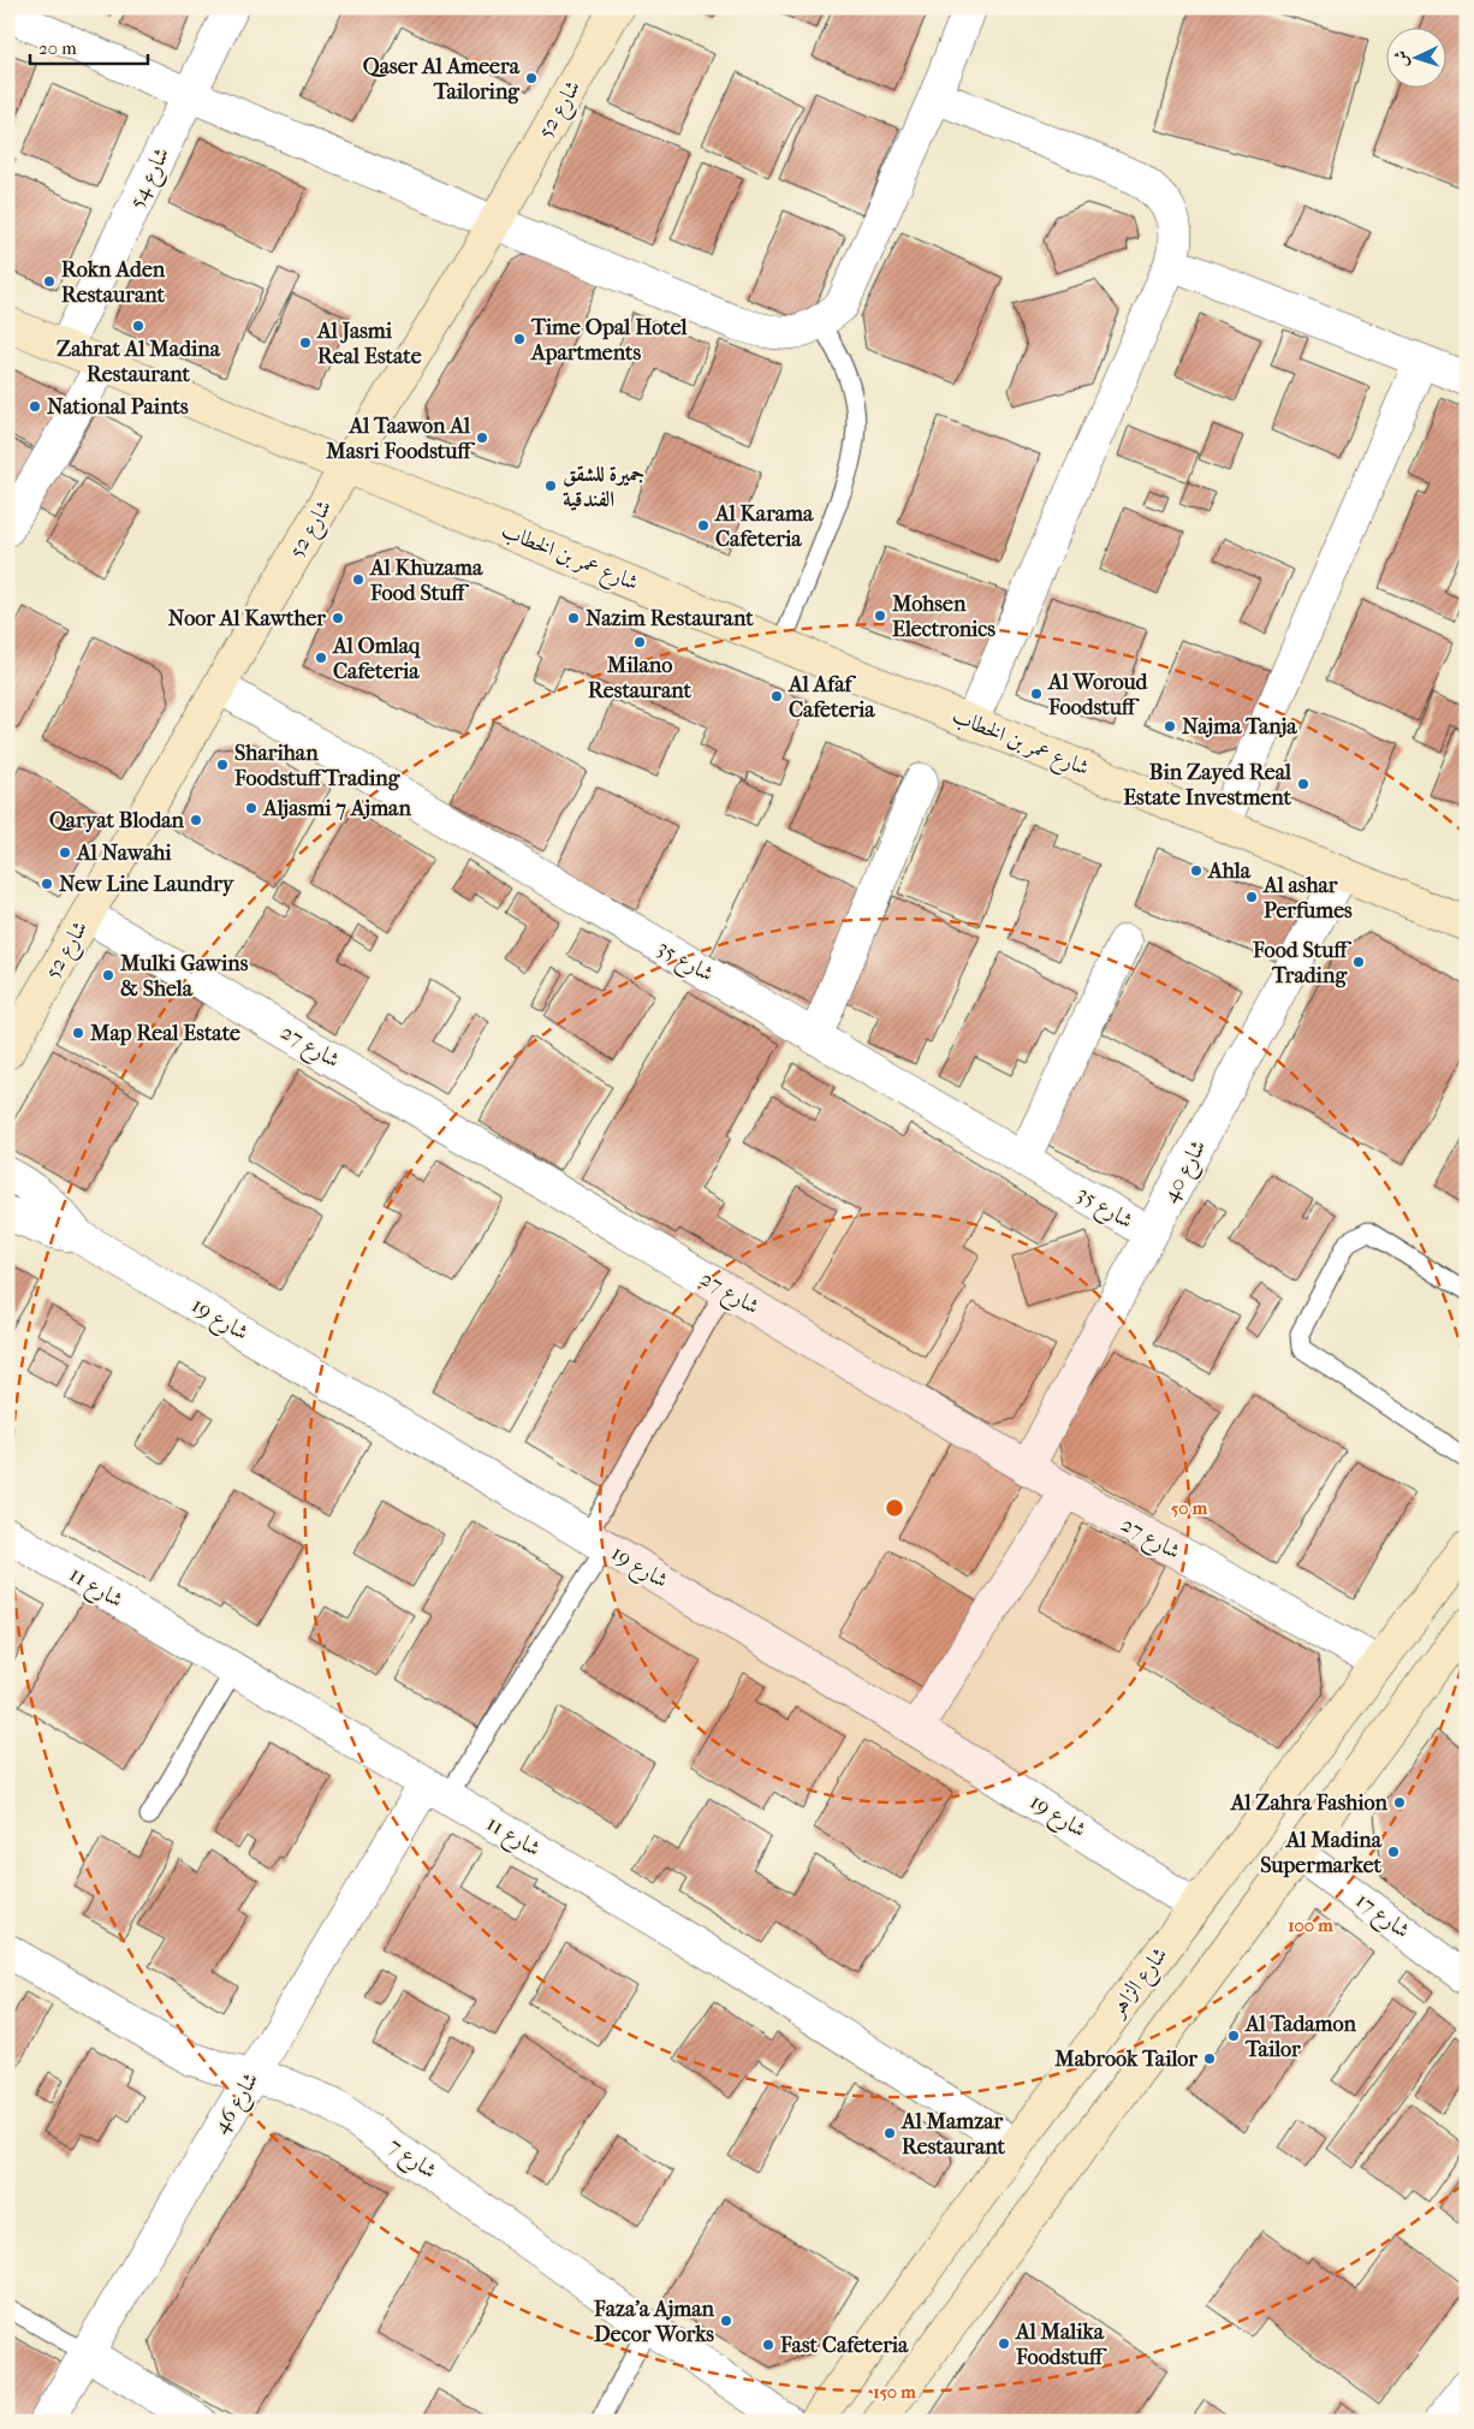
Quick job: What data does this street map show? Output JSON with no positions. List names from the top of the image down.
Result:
{
  "streets": {
    "main road": ["شارع 52", "شارع عمر بن الخطاب", "شارع الزاهر"],
    "street": [
      "شارع 54",
      "شارع 35",
      "شارع 27",
      "شارع 40",
      "شارع 19",
      "شارع 11",
      "شارع 17",
      "شارع 46",
      "شارع 7"
    ]
  },
  "crossings": [
    ["شارع 52", "شارع عمر بن الخطاب"],
    ["شارع 52", "شارع 35"],
    ["شارع 52", "شارع 27"],
    ["شارع 54", "شارع عمر بن الخطاب"],
    ["شارع عمر بن الخطاب", "شارع 40"],
    ["شارع 35", "شارع 40"],
    ["شارع 27", "شارع 40"],
    ["شارع 27", "شارع الزاهر"],
    ["شارع 19", "شارع الزاهر"],
    ["شارع 11", "شارع الزاهر"],
    ["شارع 11", "شارع 46"],
    ["شارع 46", "شارع 7"]
  ],
  "places": [
    "Qaser Al Ameera Tailoring",
    "Rokn Aden Restaurant",
    "Zahrat Al Madina Restaurant",
    "Time Opal Hotel Apartments",
    "Al Jasmi Real Estate",
    "National Paints",
    "Al Taawon Al Masri Foodstuff",
    "جميرة للشقق الفندقية",
    "Al Karama Cafeteria",
    "Al Khuzama Food Stuff",
    "Mohsen Electronics",
    "Noor Al Kawther",
    "Nazim Restaurant",
    "Milano Restaurant",
    "Al Omlaq Cafeteria",
    "Al Woroud Foodstuff",
    "Al Afaf Cafeteria",
    "Najma Tanja",
    "Sharihan Foodstuff Trading",
    "Bin Zayed Real Estate Investment",
    "Aljasmi 7 Ajman",
    "Qaryat Blodan",
    "Al Nawahi",
    "Ahla",
    "New Line Laundry",
    "Al ashar Perfumes",
    "Food Stuff Trading",
    "Mulki Gawins & Shela",
    "Map Real Estate",
    "Al Zahra Fashion",
    "Al Madina Supermarket",
    "Al Tadamon Tailor",
    "Mabrook Tailor",
    "Al Mamzar Restaurant",
    "Faza'a Ajman Decor Works",
    "Al Malika Foodstuff",
    "Fast Cafeteria"
  ],
  "scale_bar": "20 m",
  "north": "left",
  "rings": ["50 m", "100 m", "150 m"]
}
